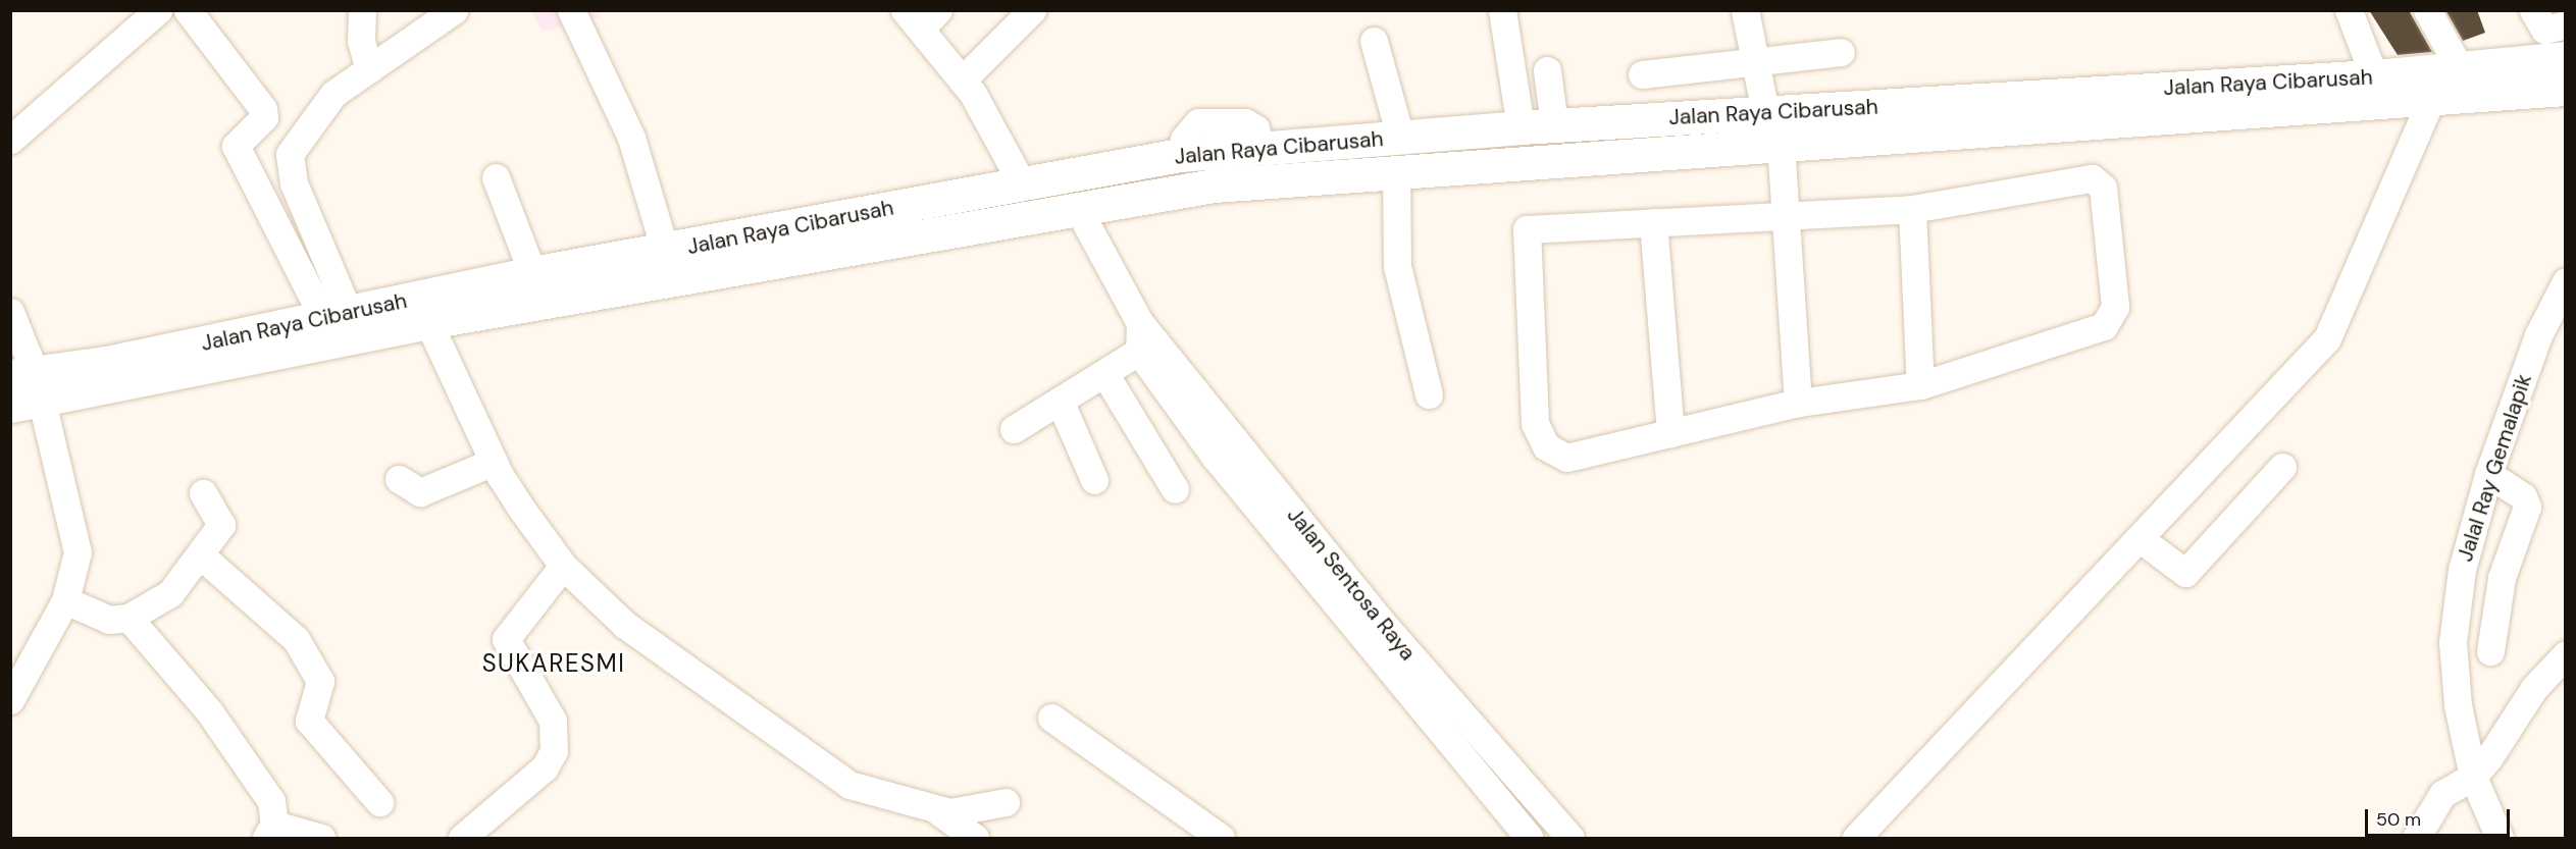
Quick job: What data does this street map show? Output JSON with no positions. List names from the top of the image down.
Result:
{
  "streets": {
    "main road": ["Jalan Raya Cibarusah"],
    "street": ["Jalal Ray Gemalapik", "Jalan Sentosa Raya"]
  },
  "crossings": [
    ["Jalan Raya Cibarusah", "Jalan Sentosa Raya"]
  ],
  "districts": ["SUKARESMI"],
  "scale_bar": "50 m"
}
